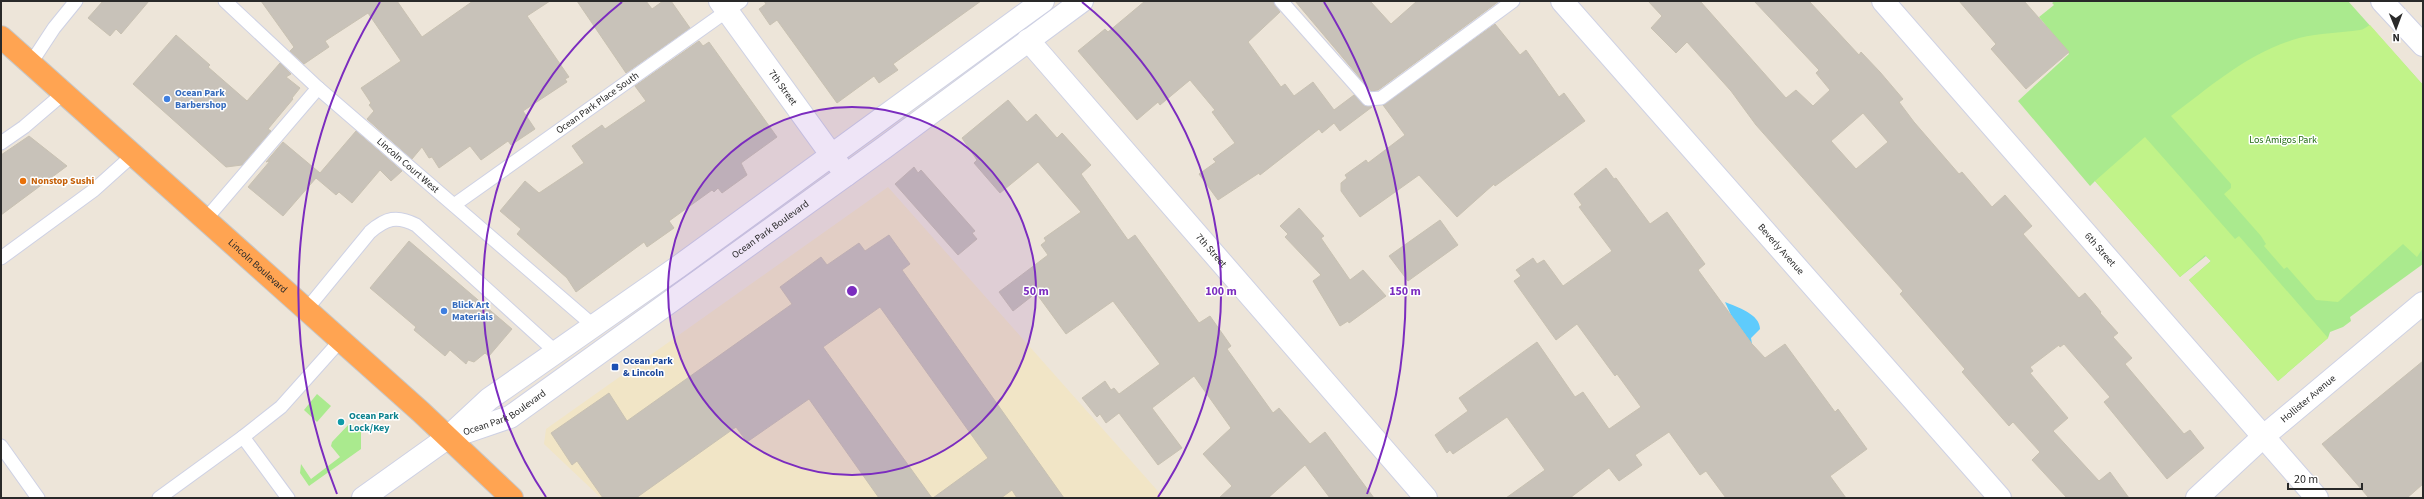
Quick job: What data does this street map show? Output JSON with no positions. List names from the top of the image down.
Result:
{
  "streets": {
    "highway": ["Lincoln Boulevard"],
    "street": [
      "7th Street",
      "Ocean Park Boulevard",
      "Beverly Avenue",
      "6th Street",
      "Hollister Avenue"
    ],
    "lane": ["Ocean Park Place South", "Lincoln Court West"]
  },
  "crossings": [
    ["7th Street", "Ocean Park Place South"],
    ["7th Street", "Ocean Park Boulevard"],
    ["Ocean Park Place South", "Lincoln Court West"],
    ["Lincoln Court West", "Ocean Park Boulevard"],
    ["Ocean Park Boulevard", "Lincoln Boulevard"],
    ["6th Street", "Hollister Avenue"]
  ],
  "parks": ["Los Amigos Park"],
  "places": {
    "other": [
      "Ocean Park Barbershop",
      "Nonstop Sushi",
      "Blick Art Materials",
      "Ocean Park Lock/Key"
    ],
    "transit": ["Ocean Park & Lincoln"]
  },
  "scale_bar": "20 m",
  "north": "bottom",
  "rings": ["50 m", "100 m", "150 m"]
}
